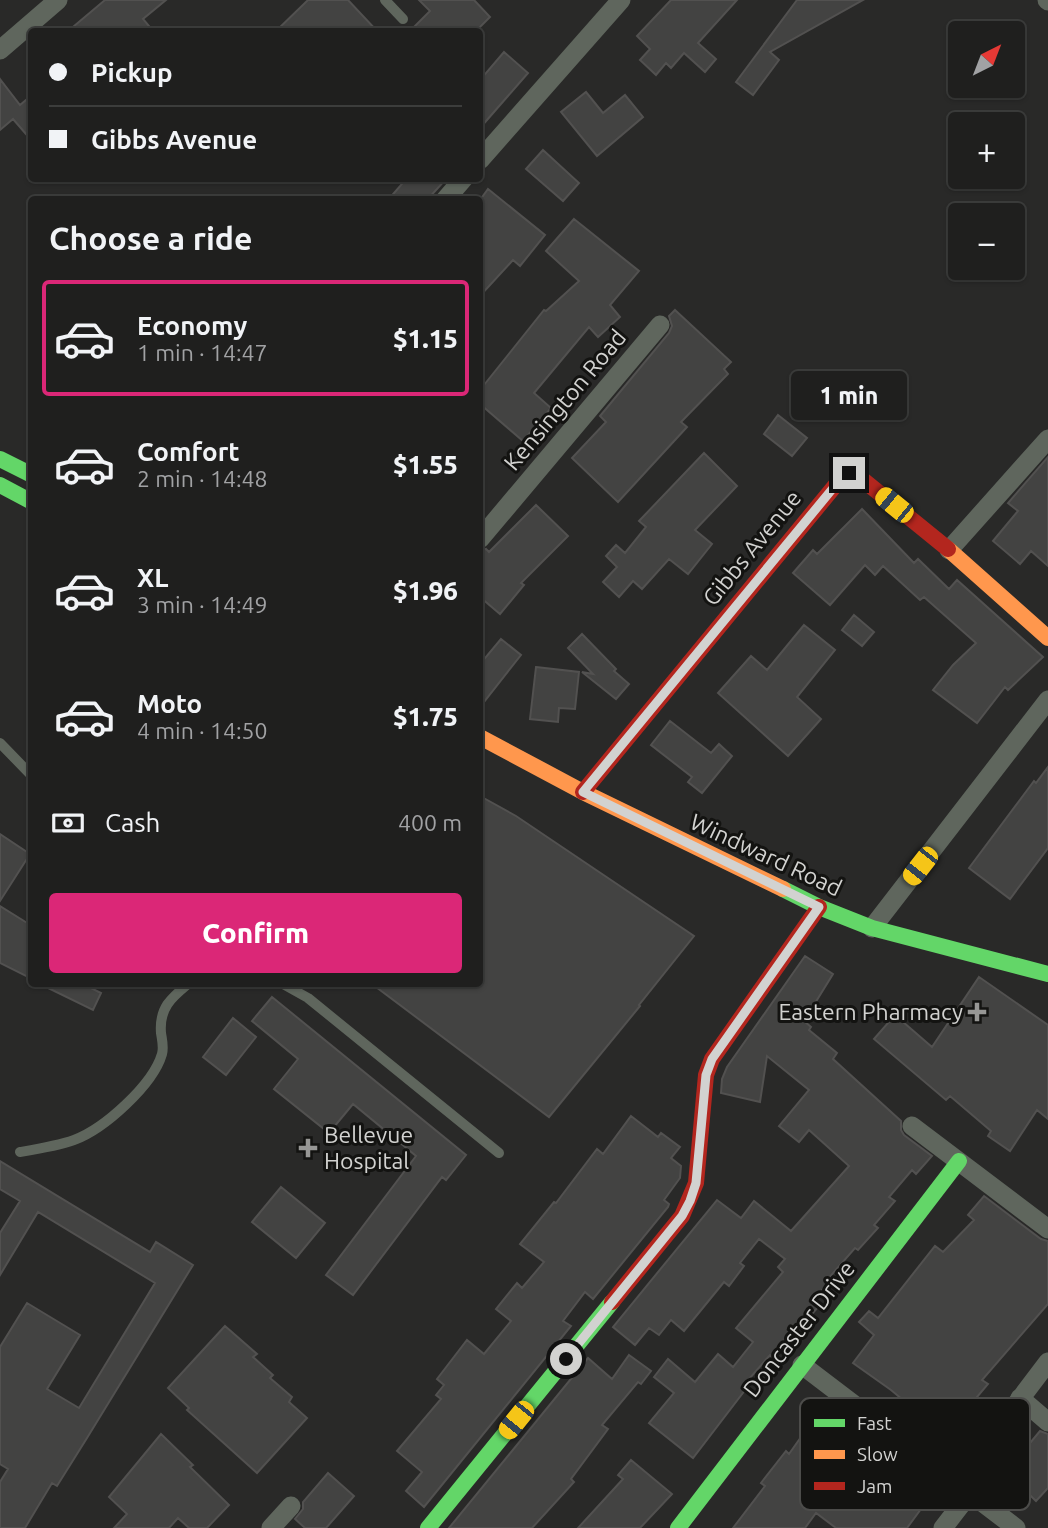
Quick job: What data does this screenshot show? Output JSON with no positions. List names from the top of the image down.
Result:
{
  "streets": {
    "street": [
      "Kensington Road",
      "Gibbs Avenue",
      "Windward Road",
      "Doncaster Drive"
    ]
  },
  "crossings": [
    ["Gibbs Avenue", "Windward Road"]
  ],
  "places": {
    "health": ["Eastern Pharmacy", "Bellevue Hospital"]
  },
  "legend": ["Fast", "Slow", "Jam"],
  "north": "top right",
  "page": {
    "map_buttons": ["+", "−"],
    "banner": ["Pickup", "Gibbs Avenue"],
    "heading": "Choose a ride",
    "list": [
      {
        "name": "Economy",
        "note": "1 min · 14:47",
        "value": "$1.15"
      },
      {
        "name": "Comfort",
        "note": "2 min · 14:48",
        "value": "$1.55"
      },
      {
        "name": "XL",
        "note": "3 min · 14:49",
        "value": "$1.96"
      },
      {
        "name": "Moto",
        "note": "4 min · 14:50",
        "value": "$1.75"
      }
    ],
    "bubble": "1 min",
    "pay": ["Cash", "400 m"],
    "buttons": "Confirm"
  }
}
